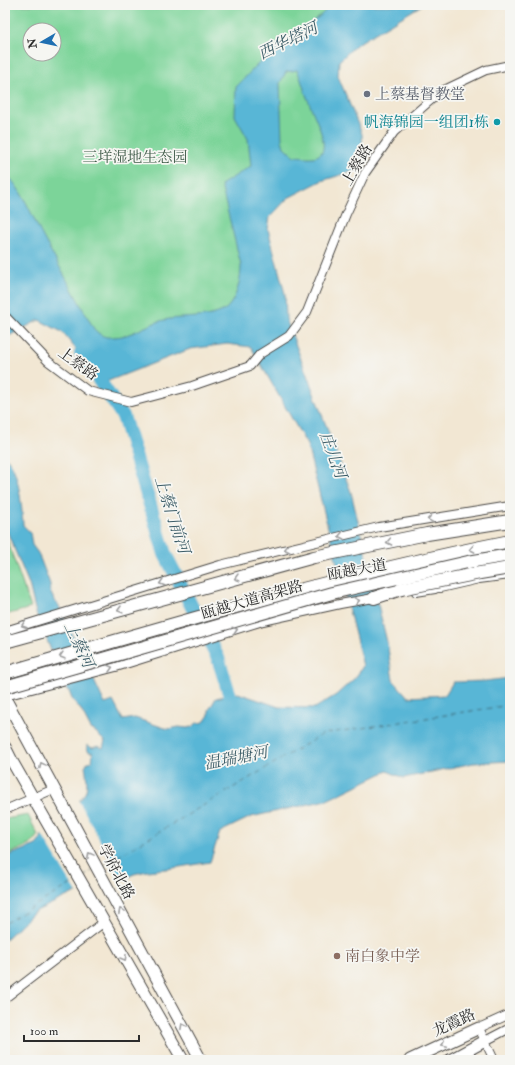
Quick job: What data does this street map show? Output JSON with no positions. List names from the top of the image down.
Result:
{
  "streets": {
    "highway": ["瓯越大道", "瓯越大道高架路"],
    "main road": ["学府北路", "龙霞路"],
    "street": ["上蔡路"]
  },
  "one_way": ["龙霞路"],
  "water": [
    "西华塔河",
    "庄儿河",
    "上蔡门前河",
    "上蔡河",
    "温瑞塘河"
  ],
  "parks": ["三垟湿地生态园"],
  "places": ["上蔡基督教堂", "帆海锦园一组团1栋", "南白象中学"],
  "scale_bar": "100 m",
  "north": "left"
}
